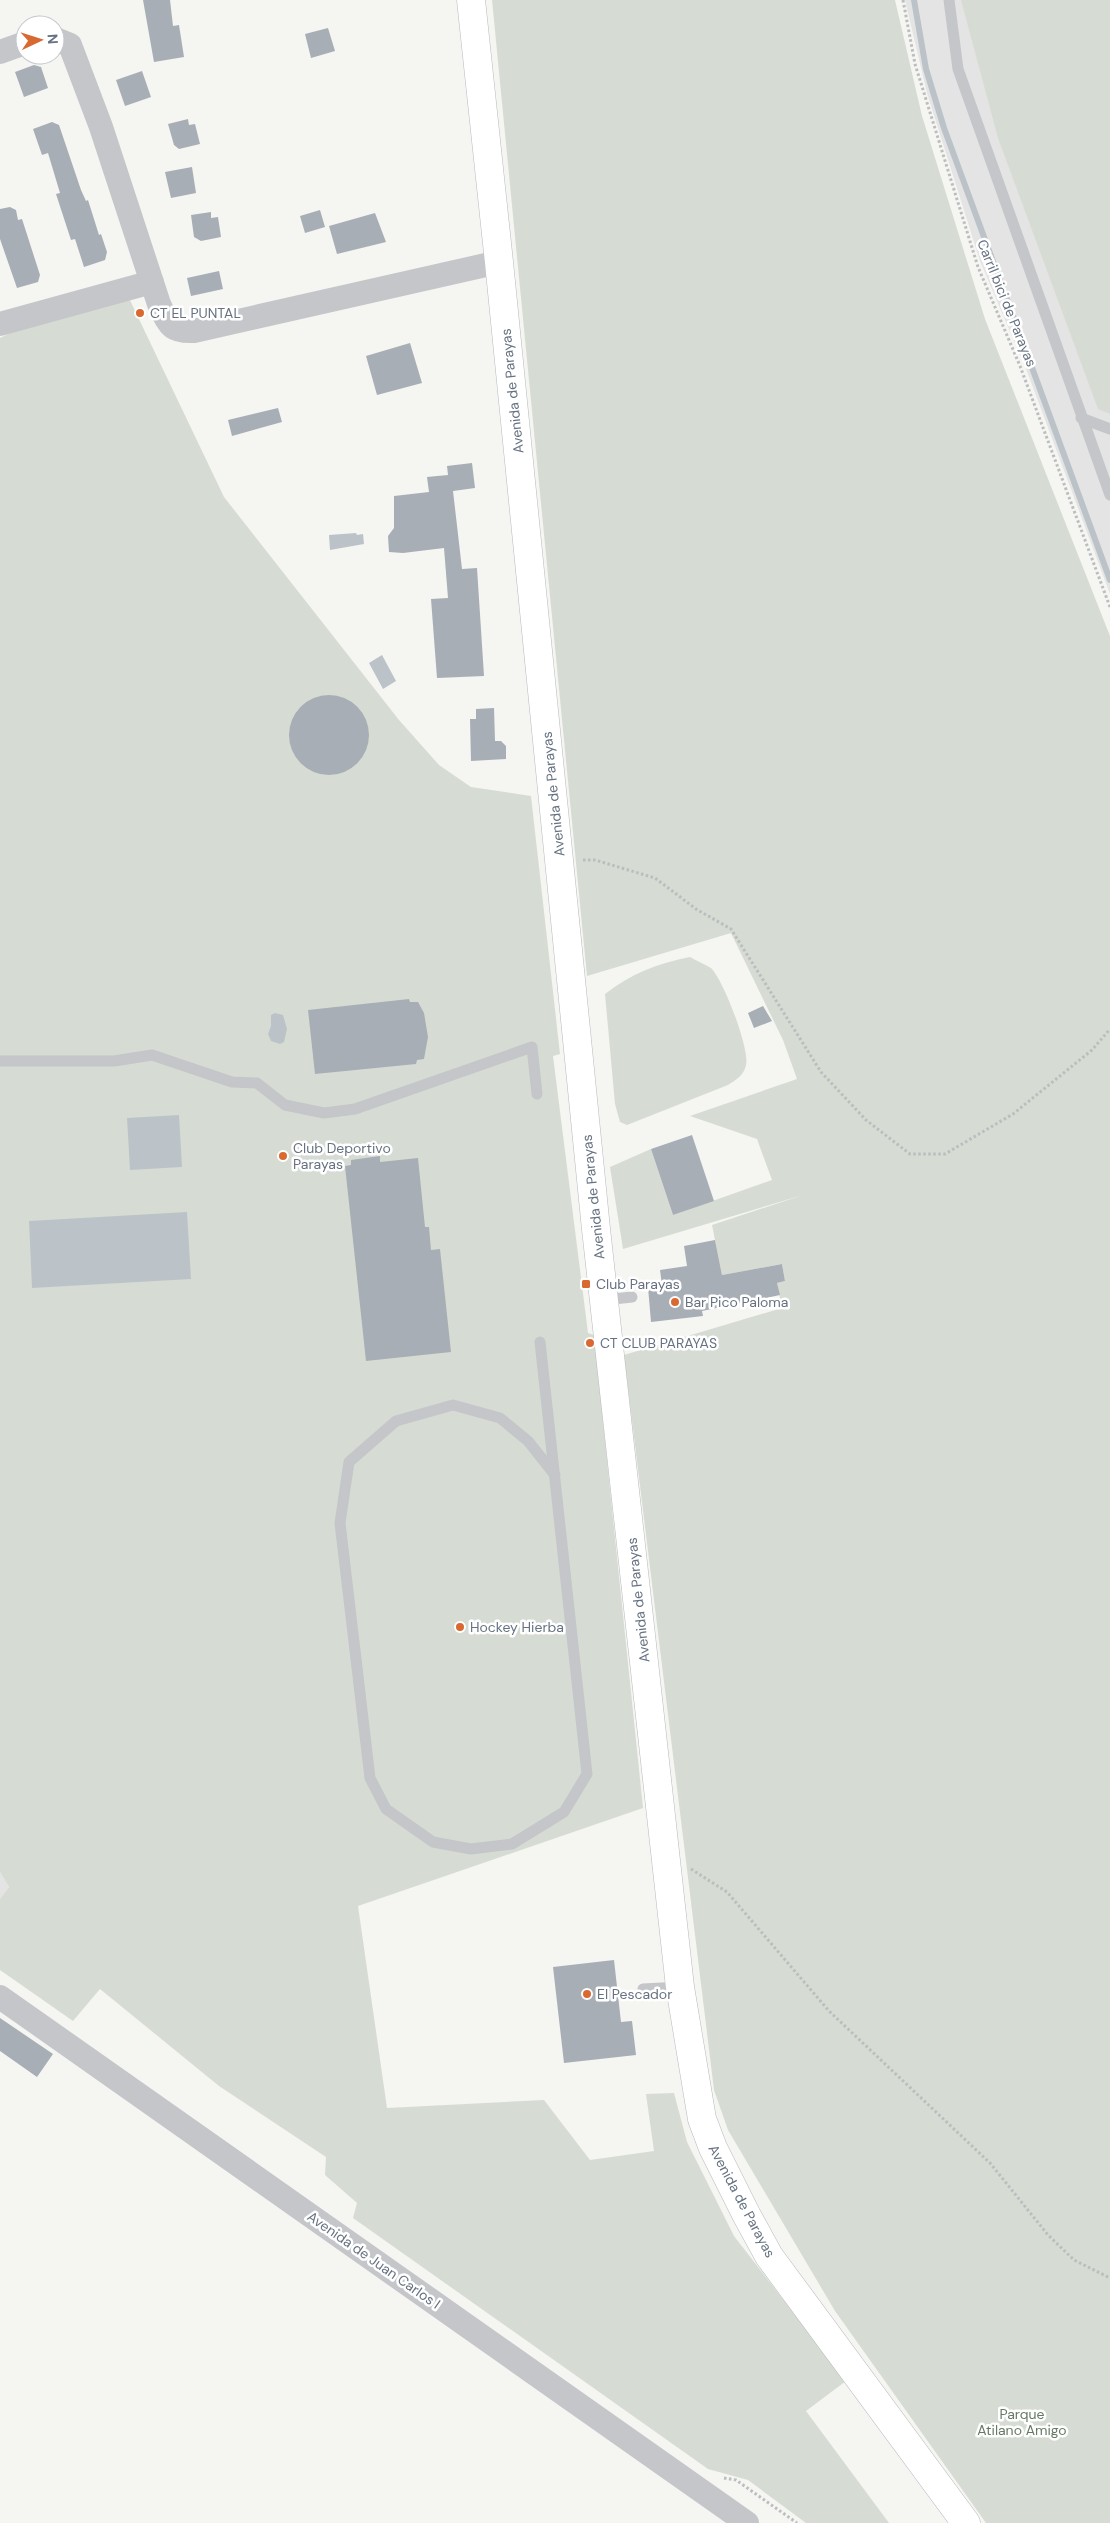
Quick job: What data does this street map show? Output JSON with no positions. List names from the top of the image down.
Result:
{
  "streets": {
    "street": ["Avenida de Parayas", "Avenida de Juan Carlos I"],
    "path": ["Carril bici de Parayas"]
  },
  "parks": ["Parque Atilano Amigo"],
  "places": {
    "other": [
      "CT EL PUNTAL",
      "Club Deportivo Parayas",
      "Bar Pico Paloma",
      "CT CLUB PARAYAS",
      "Hockey Hierba",
      "El Pescador"
    ],
    "transit": ["Club Parayas"]
  },
  "north": "right"
}
